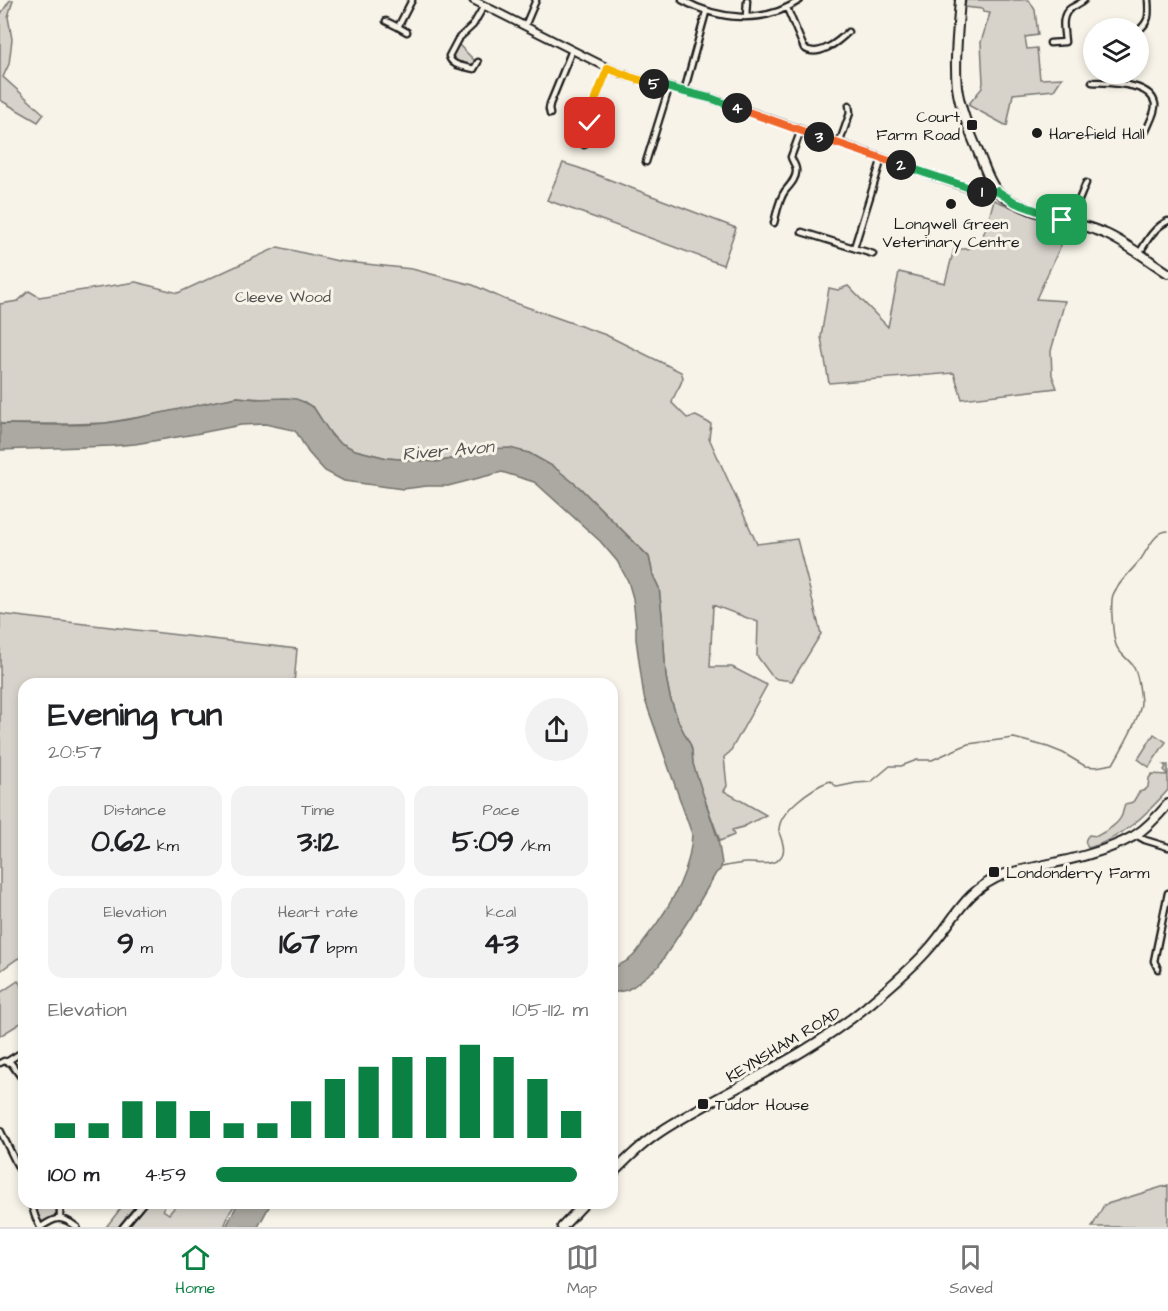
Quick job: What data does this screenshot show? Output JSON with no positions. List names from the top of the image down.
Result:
{
  "streets": {
    "main road": ["KEYNSHAM ROAD"]
  },
  "water": ["River Avon"],
  "parks": ["Cleeve Wood"],
  "places": {
    "transit": ["Court Farm Road", "Londonderry Farm", "Tudor House"],
    "other": ["Harefield Hall", "Longwell Green Veterinary Centre"]
  },
  "page": {
    "pins": [
      "5",
      "4",
      "3",
      "2",
      "1"
    ],
    "heading": ["Evening run", "20:57"],
    "stats": [
      ["Distance", "0.62 km"],
      ["Time", "3:12"],
      ["Pace", "5:09 /km"],
      ["Elevation", "9 m"],
      ["Heart rate", "167 bpm"],
      ["kcal", "43"]
    ],
    "chart": ["Elevation", "105–112 m"],
    "list": [
      {
        "name": "100 m",
        "note": "4:59"
      }
    ],
    "tabs": ["Home", "Map", "Saved"]
  }
}
